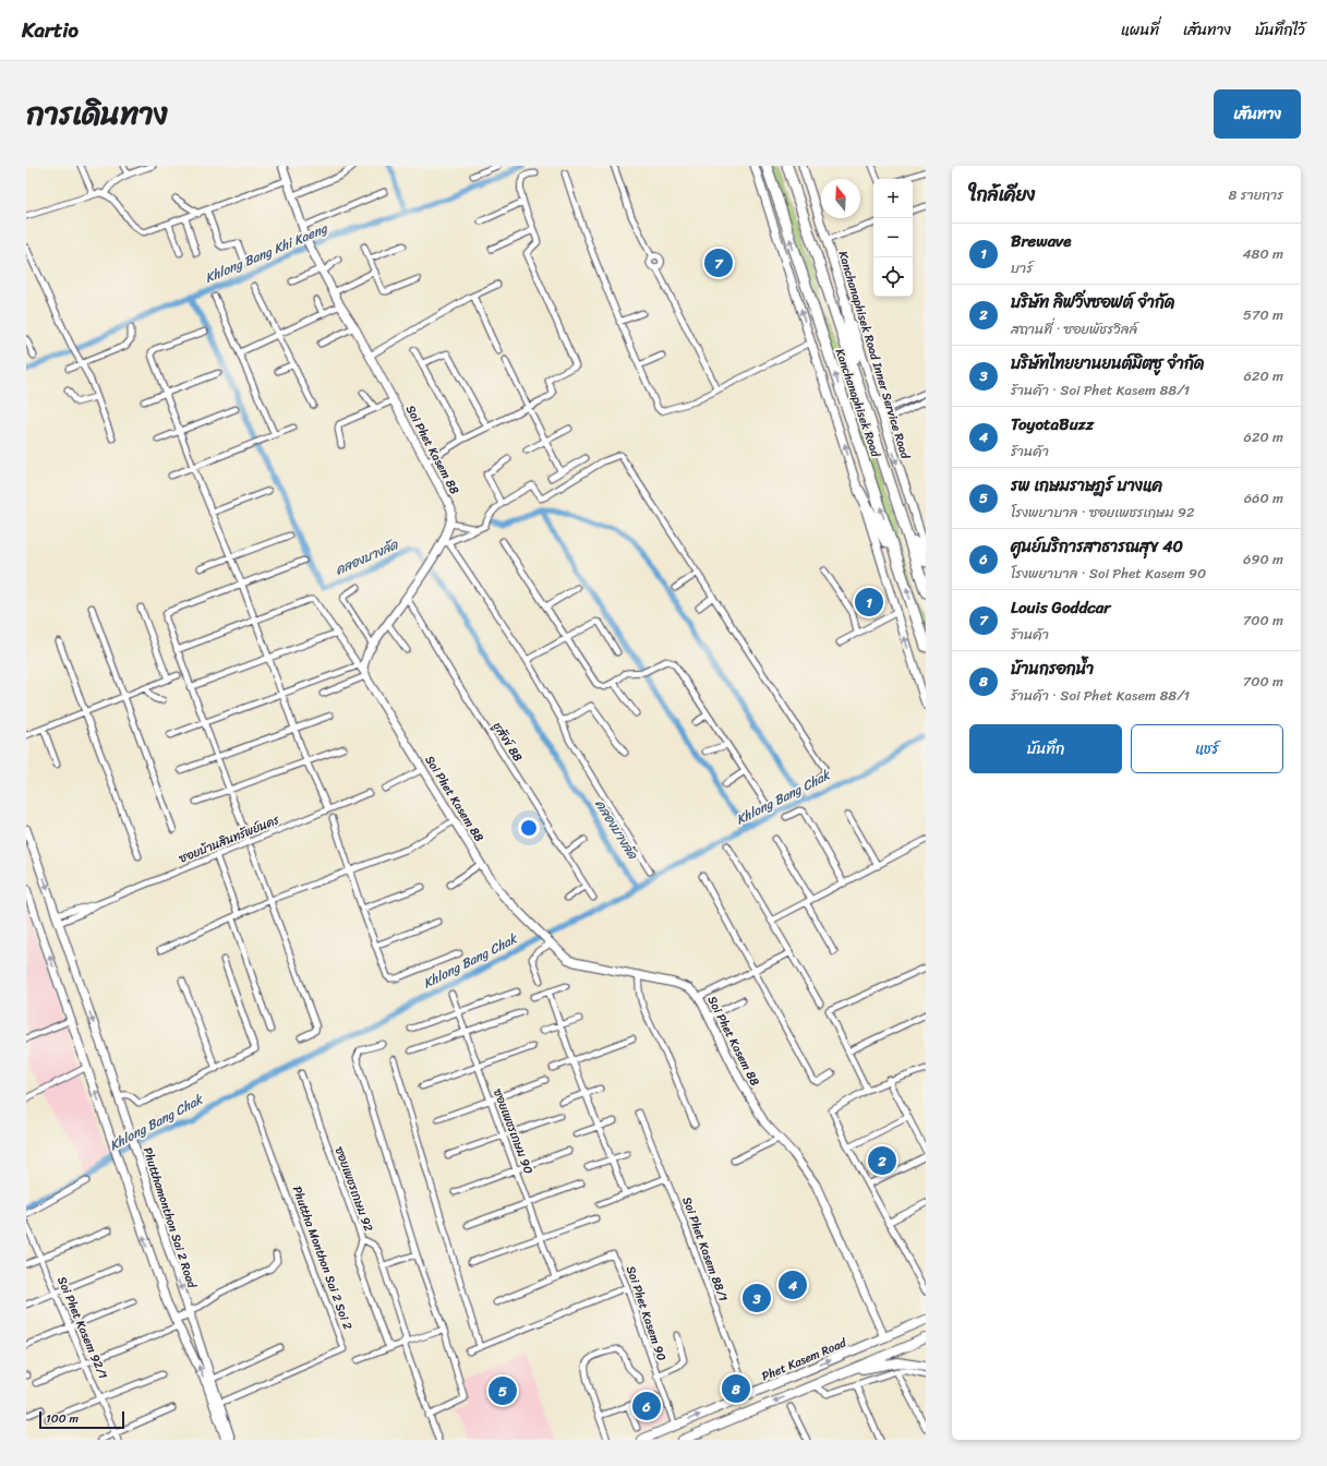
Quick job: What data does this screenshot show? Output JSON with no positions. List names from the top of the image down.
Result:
{
  "streets": {
    "highway": ["Kanchanaphisek Road"],
    "main road": [
      "Kanchanaphisek Road Inner Service Road",
      "Soi Phet Kasem 88",
      "Phutthamonthon Sai 2 Road",
      "Phet Kasem Road"
    ],
    "street": [
      "ชูสังข์ 88",
      "ซอยบ้านสินทรัพย์นคร",
      "ซอยเพชรเกษม 90",
      "ซอยเพชรเกษม 92",
      "Soi Phet Kasem 88/1",
      "Phuttha Monthon Sai 2 Soi 2",
      "Soi Phet Kasem 90",
      "Soi Phet Kasem 92/1"
    ]
  },
  "crossings": [
    ["Soi Phet Kasem 88", "Phet Kasem Road"],
    ["ซอยเพชรเกษม 90", "Soi Phet Kasem 90"],
    ["Phutthamonthon Sai 2 Road", "Phuttha Monthon Sai 2 Soi 2"],
    ["Soi Phet Kasem 88/1", "Phet Kasem Road"],
    ["Soi Phet Kasem 90", "Phet Kasem Road"]
  ],
  "water": ["Khlong Bang Khi Kaeng", "คลองบางลัด", "Khlong Bang Chak"],
  "scale_bar": "100 m",
  "north": "top",
  "page": {
    "header": "Kartio",
    "nav": ["แผนที่", "เส้นทาง", "บันทึกไว้"],
    "title": "การเดินทาง",
    "buttons": [
      "เส้นทาง",
      ["บันทึก", "แชร์"]
    ],
    "heading": ["ใกล้เคียง", "8 รายการ"],
    "map_buttons": ["+", "−"],
    "list": [
      {
        "mark": "1",
        "name": "Brewave",
        "note": "บาร์",
        "value": "480 m"
      },
      {
        "mark": "2",
        "name": "บริษัท ลิฟวิ่งซอฟต์ จำกัด",
        "note": "สถานที่ · ซอยพัชรวิลล์",
        "value": "570 m"
      },
      {
        "mark": "3",
        "name": "บริษัทไทยยานยนต์มิตซู จำกัด",
        "note": "ร้านค้า · Soi Phet Kasem 88/1",
        "value": "620 m"
      },
      {
        "mark": "4",
        "name": "ToyotaBuzz",
        "note": "ร้านค้า",
        "value": "620 m"
      },
      {
        "mark": "5",
        "name": "รพ เกษมราษฎร์ บางแค",
        "note": "โรงพยาบาล · ซอยเพชรเกษม 92",
        "value": "660 m"
      },
      {
        "mark": "6",
        "name": "ศูนย์บริการสาธารณสุข 40",
        "note": "โรงพยาบาล · Soi Phet Kasem 90",
        "value": "690 m"
      },
      {
        "mark": "7",
        "name": "Louis Goddcar",
        "note": "ร้านค้า",
        "value": "700 m"
      },
      {
        "mark": "8",
        "name": "บ้านกรอกน้ำ",
        "note": "ร้านค้า · Soi Phet Kasem 88/1",
        "value": "700 m"
      }
    ],
    "pins": [
      "7",
      "1",
      "2",
      "4",
      "3",
      "8",
      "5",
      "6"
    ],
    "scale": "100 m"
  }
}
